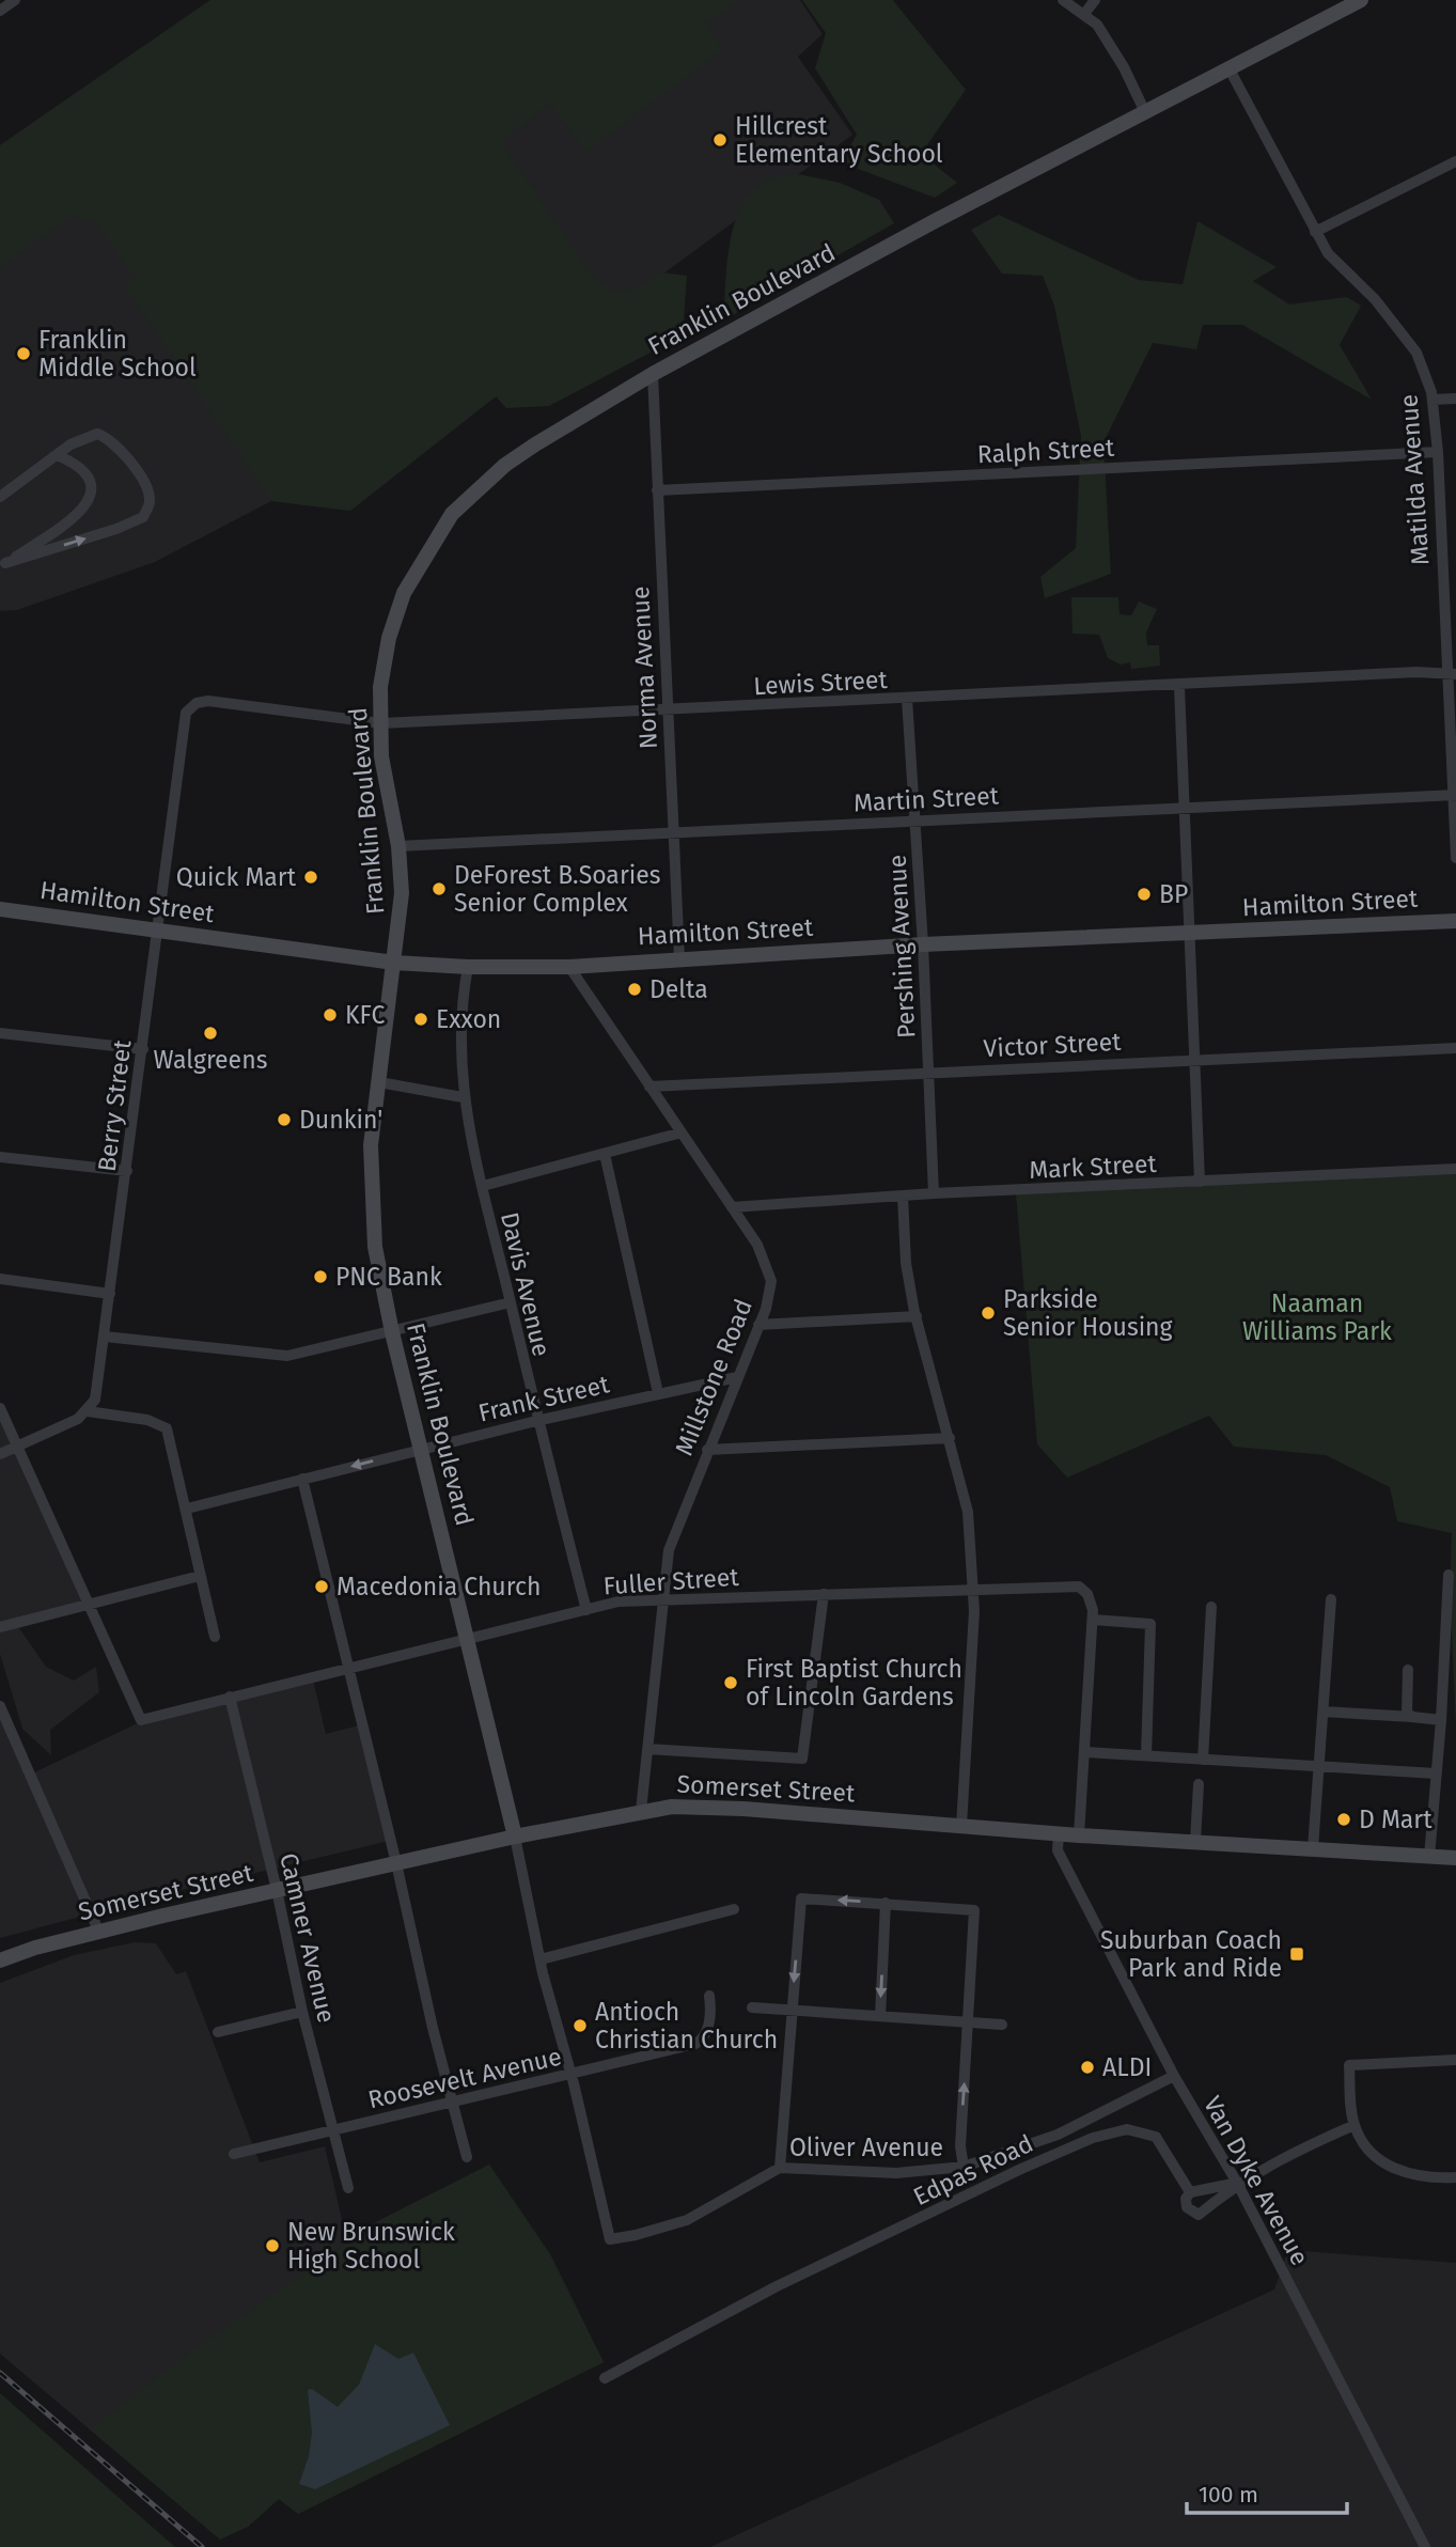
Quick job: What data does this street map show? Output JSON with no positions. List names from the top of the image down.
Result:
{
  "streets": {
    "main road": ["Franklin Boulevard", "Hamilton Street", "Somerset Street"],
    "street": [
      "Ralph Street",
      "Matilda Avenue",
      "Norma Avenue",
      "Lewis Street",
      "Martin Street",
      "Pershing Avenue",
      "Victor Street",
      "Berry Street",
      "Mark Street",
      "Davis Avenue",
      "Millstone Road",
      "Frank Street",
      "Fuller Street",
      "Camner Avenue",
      "Roosevelt Avenue",
      "Oliver Avenue",
      "Edpas Road",
      "Van Dyke Avenue"
    ]
  },
  "crossings": [
    ["Franklin Boulevard", "Matilda Avenue"],
    ["Franklin Boulevard", "Norma Avenue"],
    ["Franklin Boulevard", "Lewis Street"],
    ["Franklin Boulevard", "Martin Street"],
    ["Franklin Boulevard", "Hamilton Street"],
    ["Franklin Boulevard", "Frank Street"],
    ["Franklin Boulevard", "Fuller Street"],
    ["Franklin Boulevard", "Somerset Street"],
    ["Franklin Boulevard", "Oliver Avenue"],
    ["Ralph Street", "Matilda Avenue"],
    ["Ralph Street", "Norma Avenue"],
    ["Matilda Avenue", "Lewis Street"],
    ["Matilda Avenue", "Martin Street"],
    ["Norma Avenue", "Lewis Street"],
    ["Norma Avenue", "Martin Street"],
    ["Norma Avenue", "Hamilton Street"],
    ["Lewis Street", "Pershing Avenue"],
    ["Lewis Street", "Berry Street"],
    ["Martin Street", "Pershing Avenue"],
    ["Hamilton Street", "Pershing Avenue"],
    ["Hamilton Street", "Berry Street"],
    ["Hamilton Street", "Davis Avenue"],
    ["Hamilton Street", "Millstone Road"],
    ["Pershing Avenue", "Victor Street"],
    ["Pershing Avenue", "Mark Street"],
    ["Victor Street", "Millstone Road"],
    ["Mark Street", "Millstone Road"],
    ["Davis Avenue", "Frank Street"],
    ["Davis Avenue", "Fuller Street"],
    ["Millstone Road", "Frank Street"],
    ["Millstone Road", "Fuller Street"],
    ["Millstone Road", "Somerset Street"],
    ["Fuller Street", "Camner Avenue"],
    ["Somerset Street", "Camner Avenue"],
    ["Somerset Street", "Oliver Avenue"],
    ["Somerset Street", "Van Dyke Avenue"],
    ["Camner Avenue", "Roosevelt Avenue"],
    ["Roosevelt Avenue", "Oliver Avenue"],
    ["Oliver Avenue", "Van Dyke Avenue"],
    ["Edpas Road", "Van Dyke Avenue"]
  ],
  "parks": ["Naaman Williams Park"],
  "places": {
    "other": [
      "Hillcrest Elementary School",
      "Franklin Middle School",
      "Quick Mart",
      "DeForest B.Soaries Senior Complex",
      "BP",
      "Delta",
      "KFC",
      "Exxon",
      "Walgreens",
      "Dunkin'",
      "PNC Bank",
      "Parkside Senior Housing",
      "Macedonia Church",
      "First Baptist Church of Lincoln Gardens",
      "D Mart",
      "Antioch Christian Church",
      "ALDI",
      "New Brunswick High School"
    ],
    "transit": ["Suburban Coach Park and Ride"]
  },
  "scale_bar": "100 m"
}
